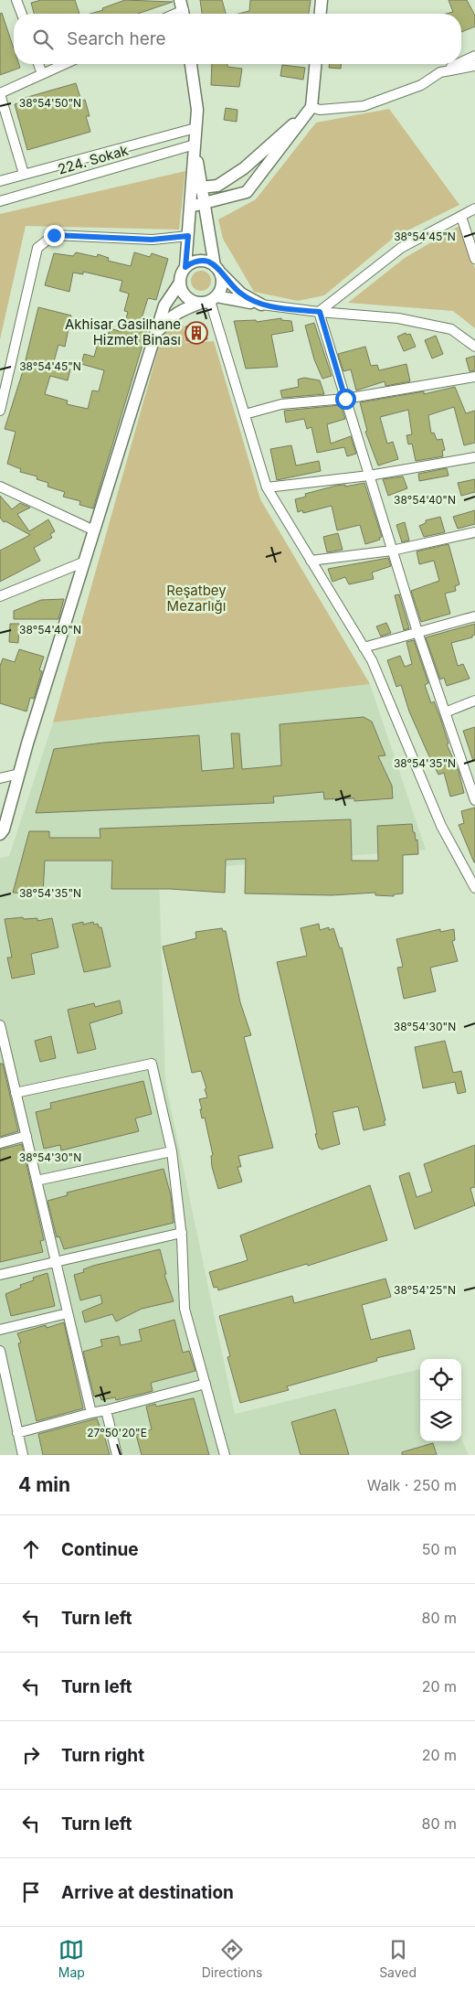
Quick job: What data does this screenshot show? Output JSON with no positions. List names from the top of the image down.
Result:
{
  "streets": {
    "street": ["224. Sokak"]
  },
  "parks": ["Reşatbey Mezarlığı"],
  "places": {
    "building": ["Akhisar Gasilhane Hizmet Binası"]
  },
  "page": {
    "search": "Search here",
    "heading": ["4 min", "Walk · 250 m"],
    "list": [
      ["Continue", "50 m"],
      ["Turn left", "80 m"],
      ["Turn left", "20 m"],
      ["Turn right", "20 m"],
      ["Turn left", "80 m"],
      "Arrive at destination"
    ],
    "nav": ["Map", "Directions", "Saved"]
  },
  "coordinates": [
    "38°54'50\"N",
    "38°54'45\"N",
    "38°54'40\"N",
    "38°54'35\"N",
    "38°54'30\"N",
    "38°54'25\"N",
    "27°50'20\"E"
  ]
}
